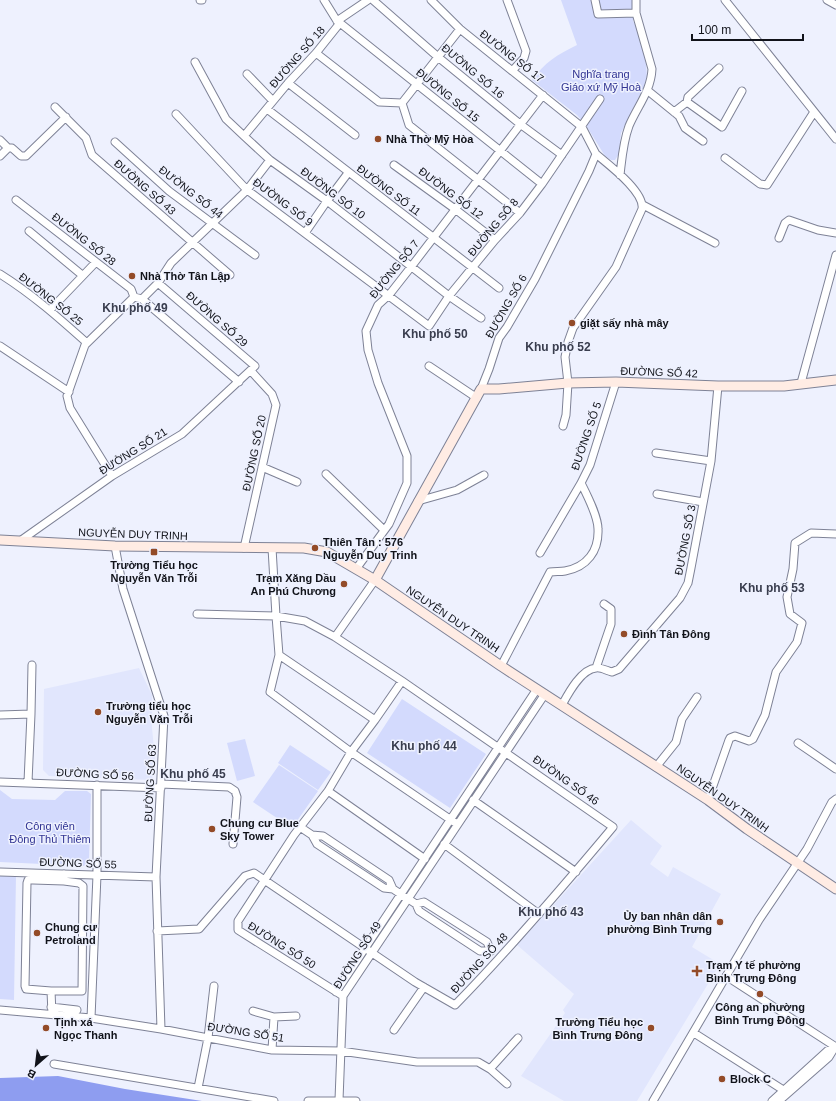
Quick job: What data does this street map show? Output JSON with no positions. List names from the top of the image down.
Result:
{
  "streets": {
    "main road": ["ĐƯỜNG SỐ 6", "ĐƯỜNG SỐ 42", "NGUYỄN DUY TRINH"],
    "street": [
      "ĐƯỜNG SỐ 17",
      "ĐƯỜNG SỐ 18",
      "ĐƯỜNG SỐ 16",
      "ĐƯỜNG SỐ 15",
      "ĐƯỜNG SỐ 43",
      "ĐƯỜNG SỐ 11",
      "ĐƯỜNG SỐ 44",
      "ĐƯỜNG SỐ 10",
      "ĐƯỜNG SỐ 12",
      "ĐƯỜNG SỐ 9",
      "ĐƯỜNG SỐ 8",
      "ĐƯỜNG SỐ 28",
      "ĐƯỜNG SỐ 7",
      "ĐƯỜNG SỐ 25",
      "ĐƯỜNG SỐ 29",
      "ĐƯỜNG SỐ 5",
      "ĐƯỜNG SỐ 21",
      "ĐƯỜNG SỐ 20",
      "ĐƯỜNG SỐ 3",
      "ĐƯỜNG SỐ 56",
      "ĐƯỜNG SỐ 46",
      "ĐƯỜNG SỐ 63",
      "ĐƯỜNG SỐ 55",
      "ĐƯỜNG SỐ 50",
      "ĐƯỜNG SỐ 49",
      "ĐƯỜNG SỐ 48",
      "ĐƯỜNG SỐ 51"
    ]
  },
  "crossings": [
    ["ĐƯỜNG SỐ 17", "ĐƯỜNG SỐ 8"],
    ["ĐƯỜNG SỐ 17", "ĐƯỜNG SỐ 7"],
    ["ĐƯỜNG SỐ 18", "ĐƯỜNG SỐ 15"],
    ["ĐƯỜNG SỐ 18", "ĐƯỜNG SỐ 11"],
    ["ĐƯỜNG SỐ 18", "ĐƯỜNG SỐ 10"],
    ["ĐƯỜNG SỐ 16", "ĐƯỜNG SỐ 8"],
    ["ĐƯỜNG SỐ 16", "ĐƯỜNG SỐ 7"],
    ["ĐƯỜNG SỐ 15", "ĐƯỜNG SỐ 8"],
    ["ĐƯỜNG SỐ 15", "ĐƯỜNG SỐ 7"],
    ["ĐƯỜNG SỐ 11", "ĐƯỜNG SỐ 8"],
    ["ĐƯỜNG SỐ 11", "ĐƯỜNG SỐ 7"],
    ["ĐƯỜNG SỐ 10", "ĐƯỜNG SỐ 8"],
    ["ĐƯỜNG SỐ 10", "ĐƯỜNG SỐ 7"],
    ["ĐƯỜNG SỐ 12", "ĐƯỜNG SỐ 8"],
    ["ĐƯỜNG SỐ 12", "ĐƯỜNG SỐ 7"],
    ["ĐƯỜNG SỐ 9", "ĐƯỜNG SỐ 8"],
    ["ĐƯỜNG SỐ 9", "ĐƯỜNG SỐ 7"],
    ["ĐƯỜNG SỐ 8", "ĐƯỜNG SỐ 7"],
    ["ĐƯỜNG SỐ 7", "NGUYỄN DUY TRINH"],
    ["ĐƯỜNG SỐ 6", "ĐƯỜNG SỐ 42"],
    ["ĐƯỜNG SỐ 6", "NGUYỄN DUY TRINH"],
    ["ĐƯỜNG SỐ 29", "ĐƯỜNG SỐ 21"],
    ["ĐƯỜNG SỐ 29", "ĐƯỜNG SỐ 20"],
    ["ĐƯỜNG SỐ 42", "ĐƯỜNG SỐ 5"],
    ["ĐƯỜNG SỐ 42", "ĐƯỜNG SỐ 3"],
    ["ĐƯỜNG SỐ 5", "NGUYỄN DUY TRINH"],
    ["ĐƯỜNG SỐ 21", "ĐƯỜNG SỐ 20"],
    ["ĐƯỜNG SỐ 21", "NGUYỄN DUY TRINH"],
    ["ĐƯỜNG SỐ 20", "NGUYỄN DUY TRINH"],
    ["NGUYỄN DUY TRINH", "ĐƯỜNG SỐ 63"],
    ["NGUYỄN DUY TRINH", "ĐƯỜNG SỐ 49"],
    ["ĐƯỜNG SỐ 56", "ĐƯỜNG SỐ 63"],
    ["ĐƯỜNG SỐ 46", "ĐƯỜNG SỐ 49"],
    ["ĐƯỜNG SỐ 46", "ĐƯỜNG SỐ 48"],
    ["ĐƯỜNG SỐ 63", "ĐƯỜNG SỐ 55"],
    ["ĐƯỜNG SỐ 63", "ĐƯỜNG SỐ 48"],
    ["ĐƯỜNG SỐ 63", "ĐƯỜNG SỐ 51"],
    ["ĐƯỜNG SỐ 50", "ĐƯỜNG SỐ 49"],
    ["ĐƯỜNG SỐ 50", "ĐƯỜNG SỐ 48"],
    ["ĐƯỜNG SỐ 49", "ĐƯỜNG SỐ 48"],
    ["ĐƯỜNG SỐ 49", "ĐƯỜNG SỐ 51"]
  ],
  "districts": [
    "Khu phố 49",
    "Khu phố 50",
    "Khu phố 52",
    "Khu phố 53",
    "Khu phố 44",
    "Khu phố 45",
    "Khu phố 43"
  ],
  "parks": ["Nghĩa trang Giáo xứ Mỹ Hoà", "Công viên Đông Thủ Thiêm"],
  "places": {
    "other": [
      "Nhà Thờ Mỹ Hòa",
      "Nhà Thờ Tân Lập",
      "giặt sấy nhà mây",
      "Thiên Tân : 576 Nguyễn Duy Trinh",
      "Trạm Xăng Dầu An Phú Chương",
      "Đình Tân Đông",
      "Trường tiểu học Nguyễn Văn Trỗi",
      "Chung cư Blue Sky Tower",
      "Ủy ban nhân dân phường Bình Trưng",
      "Chung cư Petroland",
      "Công an phường Bình Trưng Đông",
      "Tịnh xá Ngọc Thanh",
      "Trường Tiểu học Bình Trưng Đông",
      "Block C"
    ],
    "transit": ["Trường Tiểu học Nguyễn Văn Trỗi"],
    "health": ["Trạm Y tế phường Bình Trưng Đông"]
  },
  "scale_bar": "100 m",
  "north": "bottom left"
}
